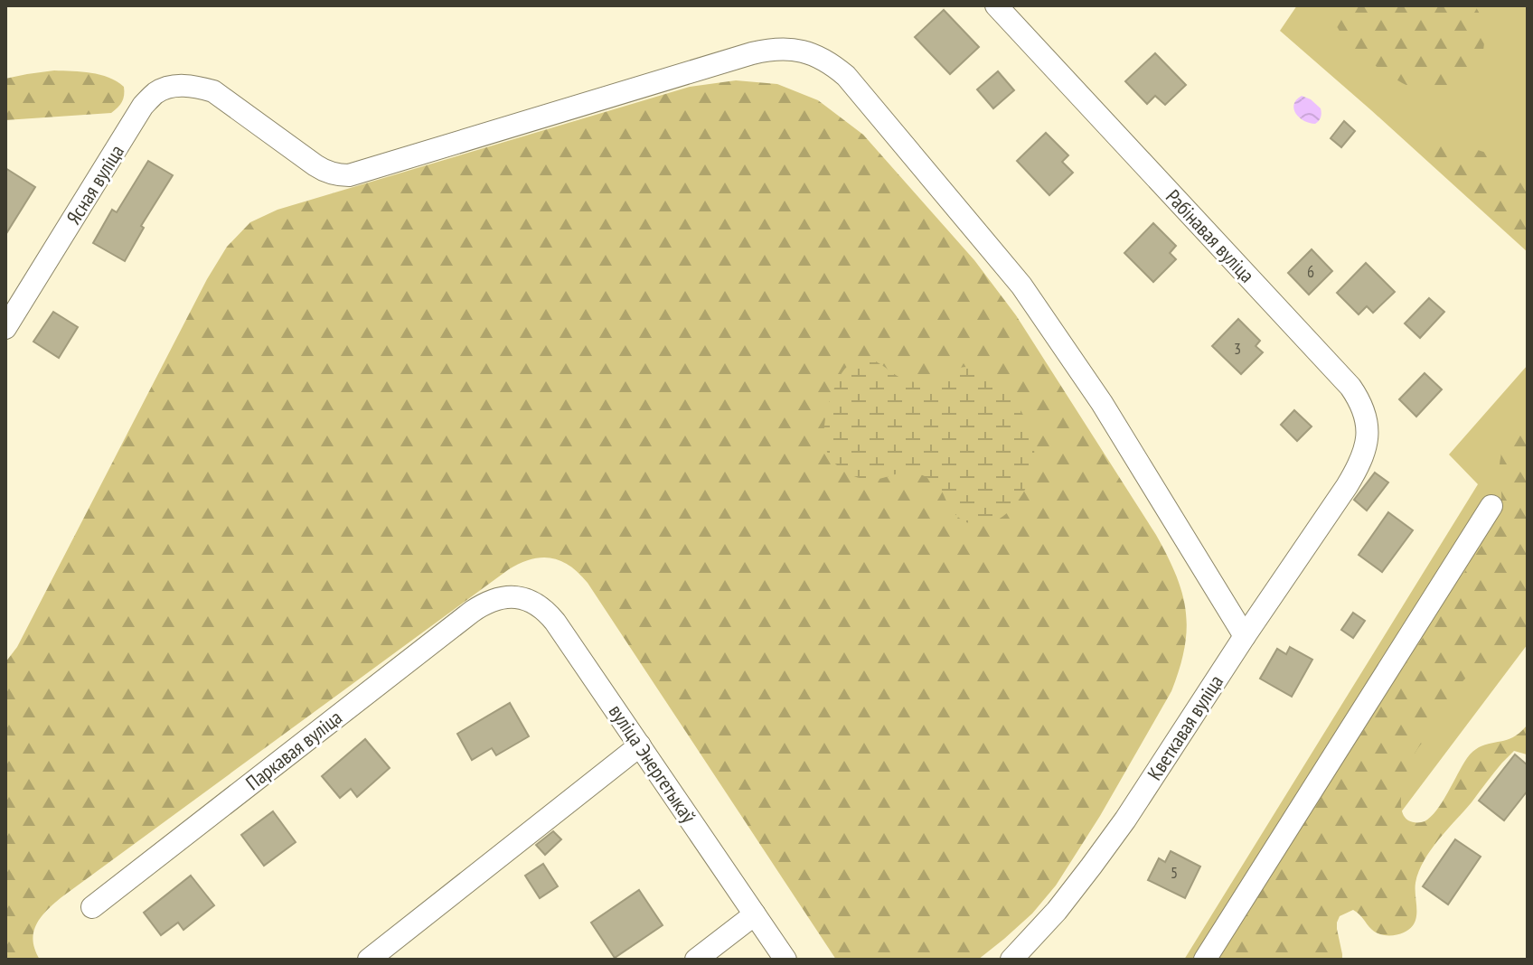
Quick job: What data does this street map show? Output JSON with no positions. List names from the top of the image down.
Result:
{
  "streets": {
    "street": [
      "Ясная вуліца",
      "Рабінавая вуліца",
      "Кветкавая вуліца",
      "Паркавая вуліца",
      "вуліца Энергетыкаў"
    ]
  },
  "crossings": [
    ["Ясная вуліца", "Кветкавая вуліца"],
    ["Рабінавая вуліца", "Кветкавая вуліца"],
    ["Паркавая вуліца", "вуліца Энергетыкаў"]
  ],
  "house_numbers": ["6", "3", "5"]
}
